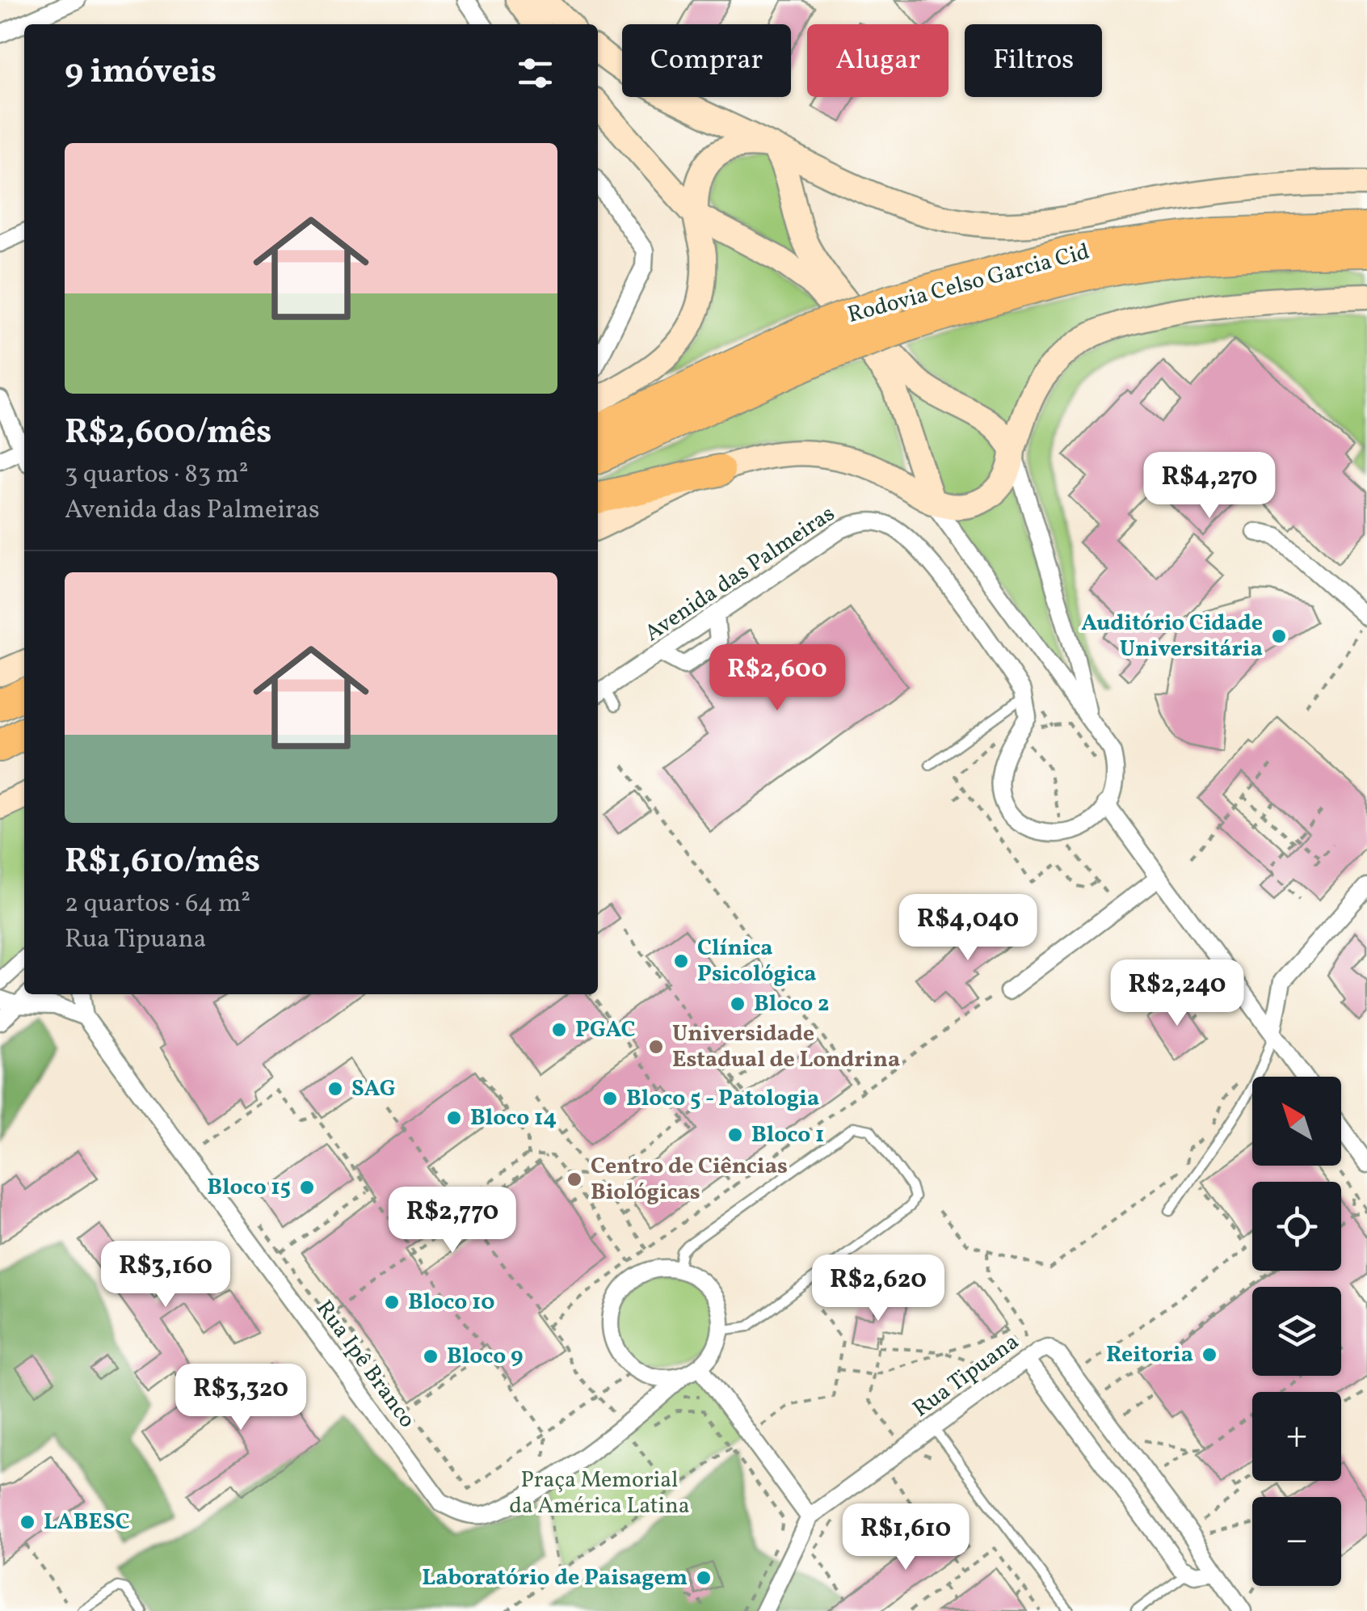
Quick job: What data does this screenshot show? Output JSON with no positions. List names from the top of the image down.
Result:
{
  "streets": {
    "highway": ["Rodovia Celso Garcia Cid"],
    "street": ["Avenida das Palmeiras", "Rua Ipê Branco", "Rua Tipuana"]
  },
  "parks": ["Praça Memorial da América Latina"],
  "places": [
    "Auditório Cidade Universitária",
    "Clínica Psicológica",
    "Bloco 2",
    "PGAC",
    "Universidade Estadual de Londrina",
    "SAG",
    "Bloco 5 - Patologia",
    "Bloco 14",
    "Bloco 1",
    "Centro de Ciências Biológicas",
    "Bloco 15",
    "Bloco 10",
    "Reitoria",
    "Bloco 9",
    "LABESC",
    "Laboratório de Paisagem"
  ],
  "north": "top left",
  "page": {
    "chip": ["Comprar", "Alugar", "Filtros"],
    "heading": "9 imóveis",
    "list": [
      {
        "name": "R$2,600/mês",
        "note": "3 quartos · 83 m² · Avenida das Palmeiras"
      },
      {
        "name": "R$1,610/mês",
        "note": "2 quartos · 64 m² · Rua Tipuana"
      }
    ],
    "price": [
      "R$4,270",
      "R$2,600",
      "R$4,040",
      "R$2,240",
      "R$2,770",
      "R$3,160",
      "R$2,620",
      "R$3,320",
      "R$1,610"
    ],
    "map_buttons": ["+", "−"]
  }
}
